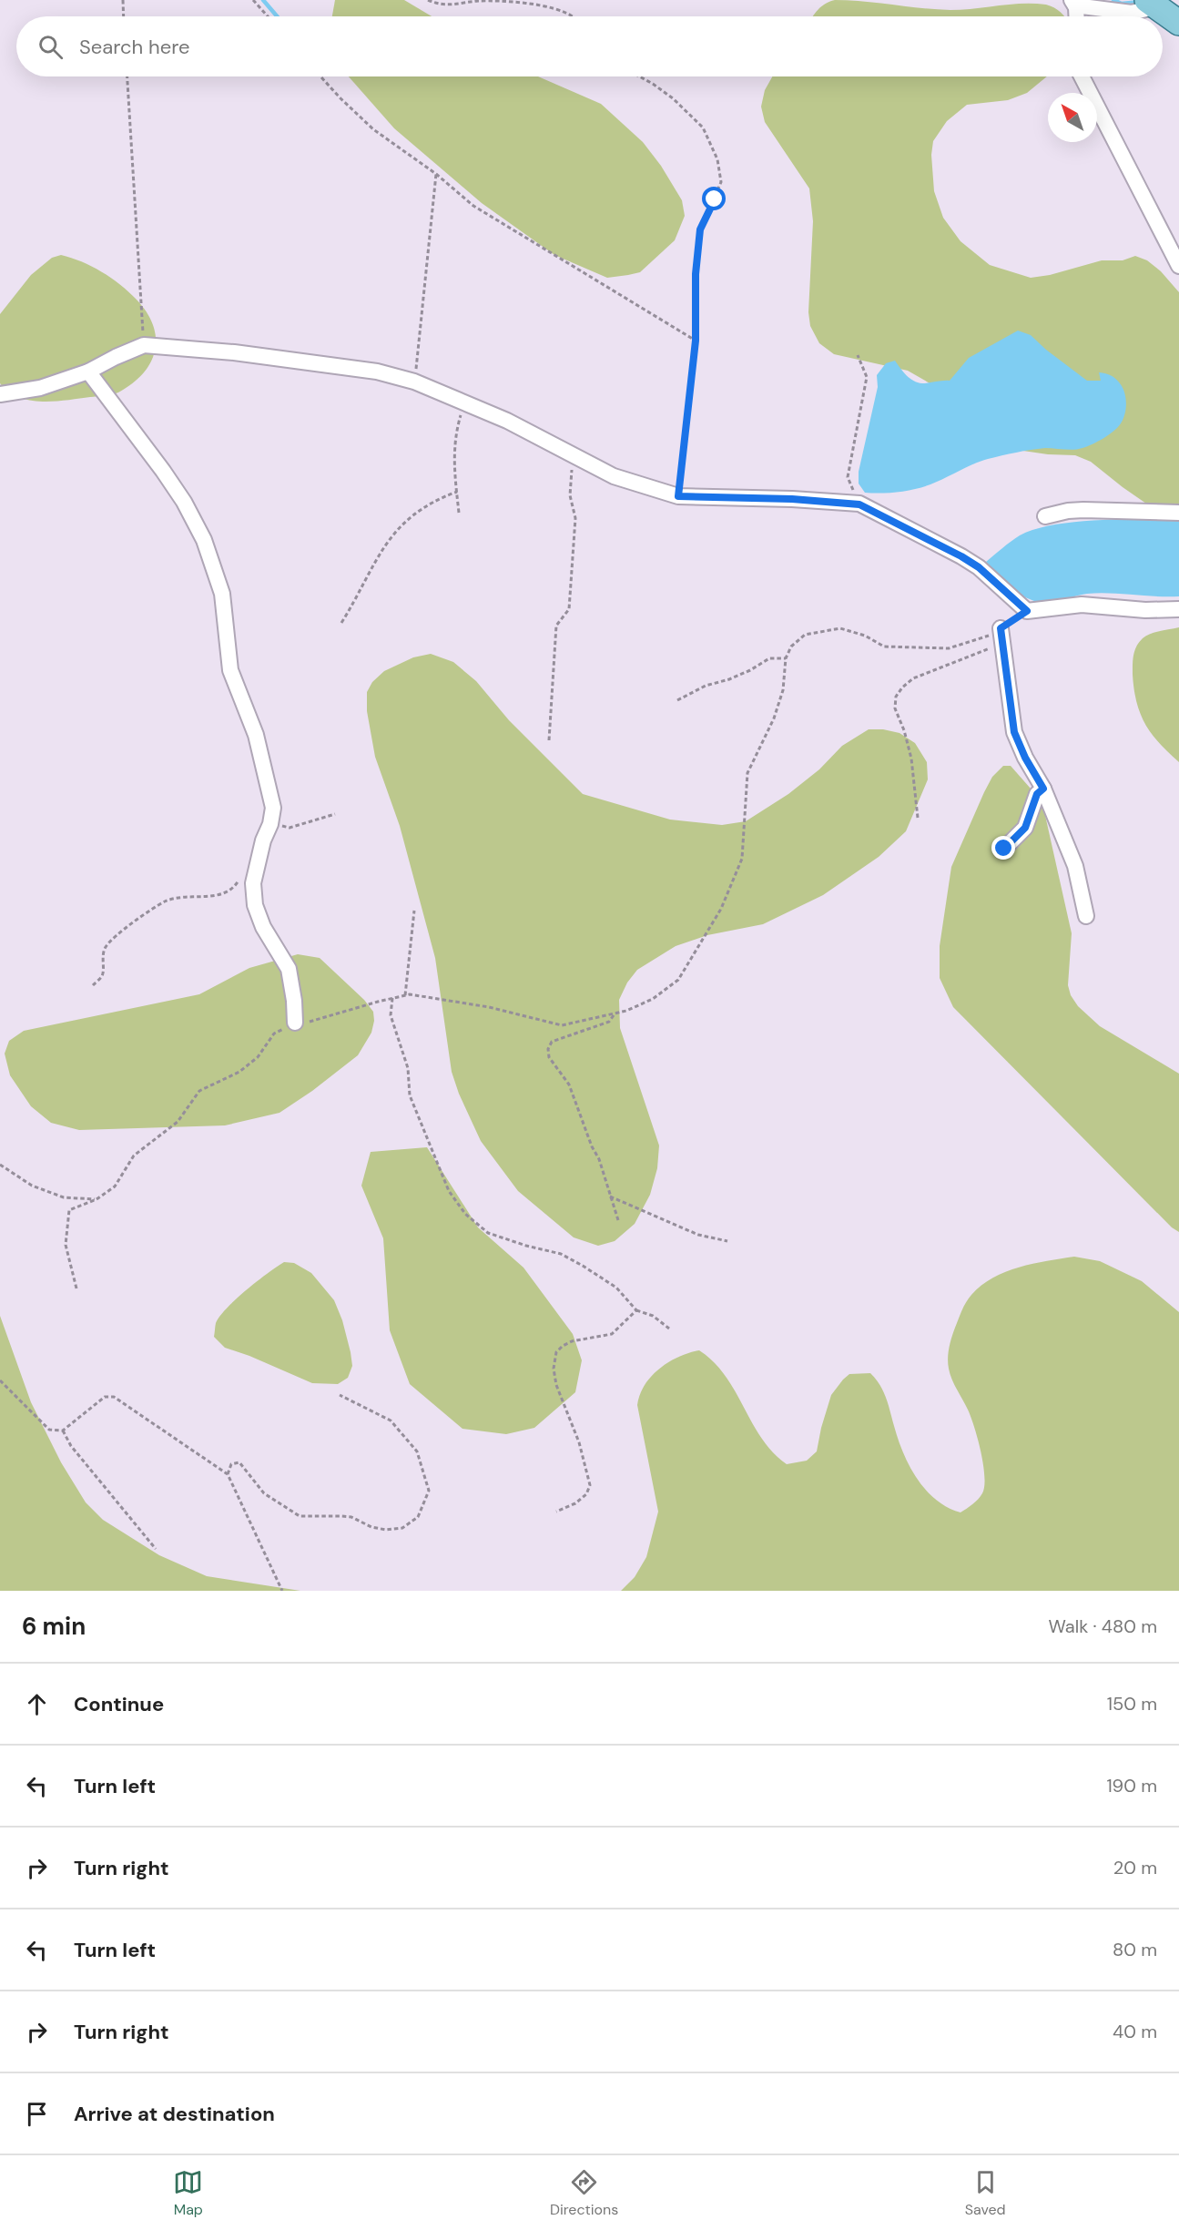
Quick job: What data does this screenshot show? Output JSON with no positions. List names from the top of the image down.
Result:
{
  "north": "top left",
  "page": {
    "search": "Search here",
    "heading": ["6 min", "Walk · 480 m"],
    "list": [
      ["Continue", "150 m"],
      ["Turn left", "190 m"],
      ["Turn right", "20 m"],
      ["Turn left", "80 m"],
      ["Turn right", "40 m"],
      "Arrive at destination"
    ],
    "nav": ["Map", "Directions", "Saved"]
  }
}
